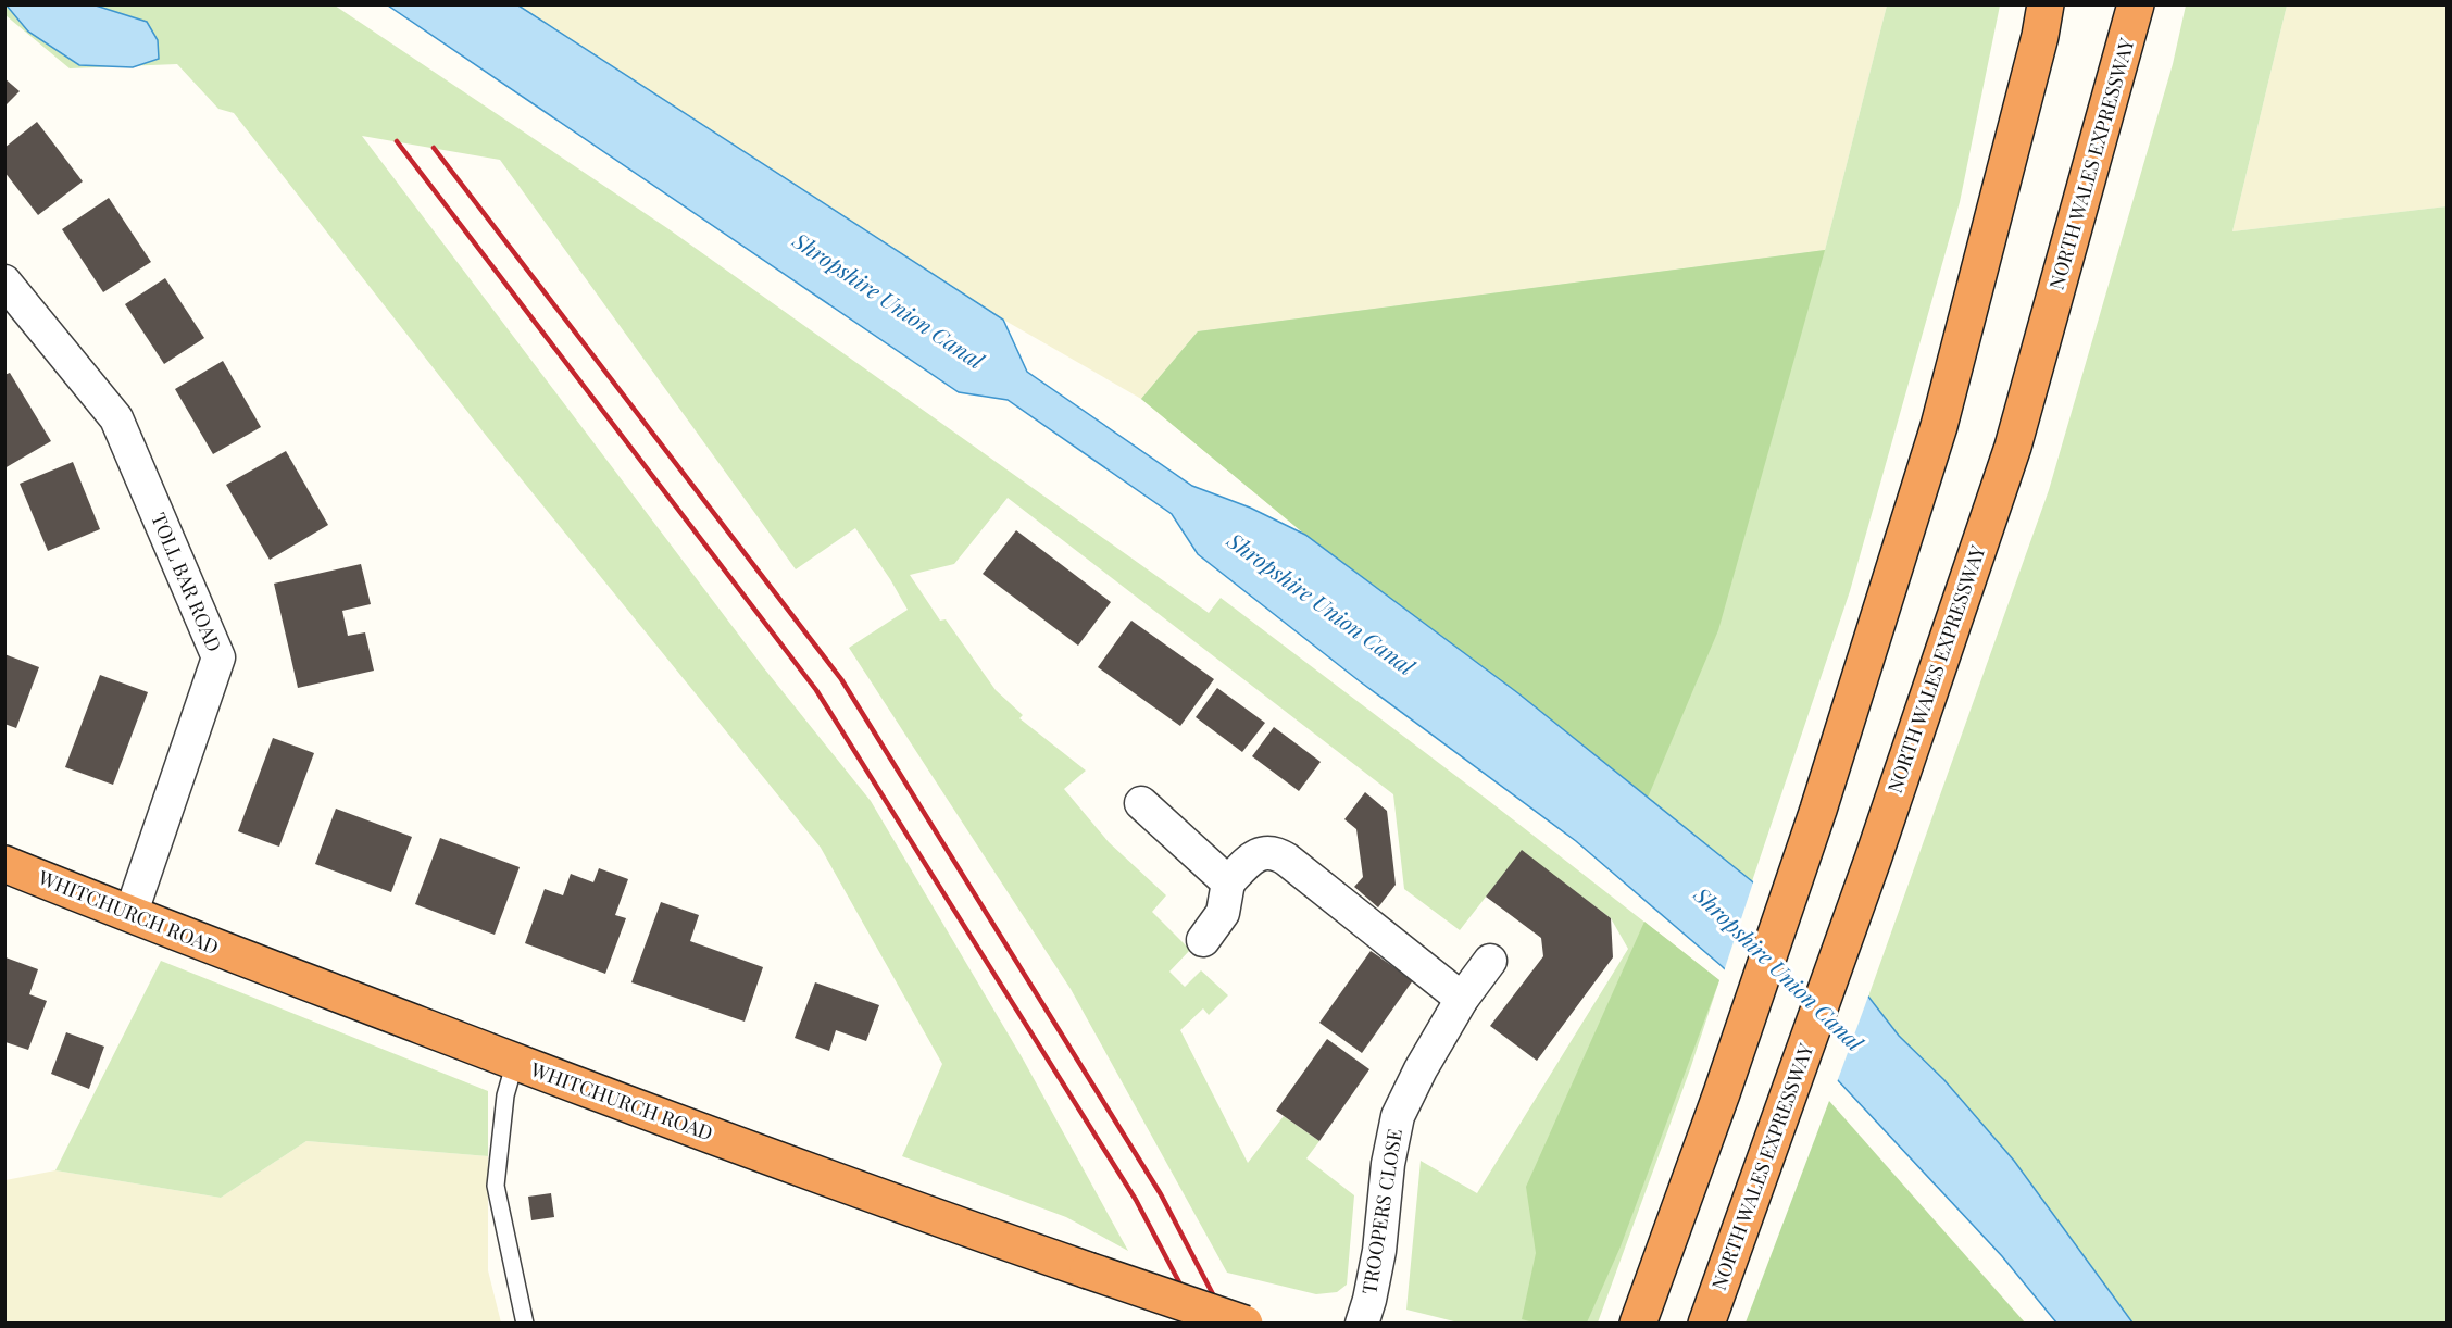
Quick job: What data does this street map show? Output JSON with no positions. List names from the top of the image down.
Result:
{
  "streets": {
    "highway": ["NORTH WALES EXPRESSWAY", "WHITCHURCH ROAD"],
    "street": ["TOLL BAR ROAD", "TROOPERS CLOSE"]
  },
  "crossings": [
    ["TOLL BAR ROAD", "WHITCHURCH ROAD"]
  ],
  "water": ["Shropshire Union Canal"]
}
